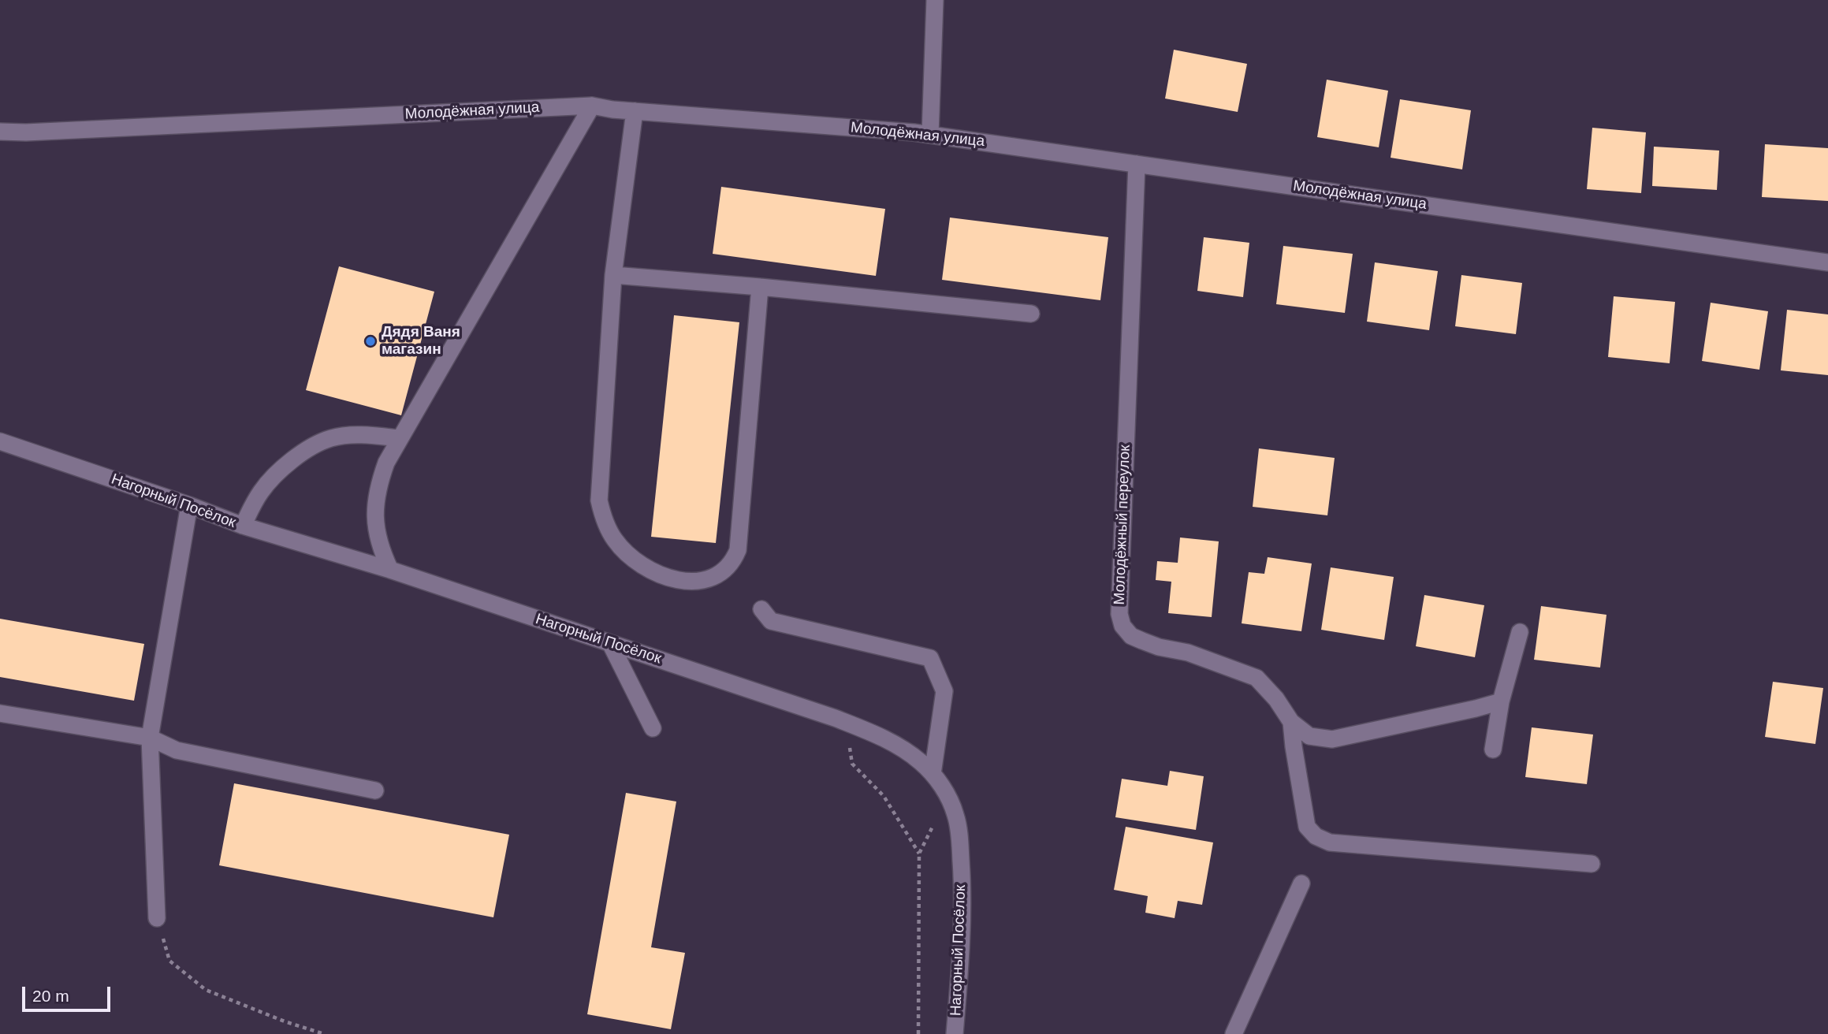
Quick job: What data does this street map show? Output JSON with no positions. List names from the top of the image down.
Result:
{
  "streets": {
    "street": ["Молодёжная улица", "Нагорный Посёлок", "Молодёжный переулок"]
  },
  "crossings": [
    ["Молодёжная улица", "Молодёжный переулок"]
  ],
  "places": ["Дядя Ваня магазин"],
  "scale_bar": "20 m"
}
